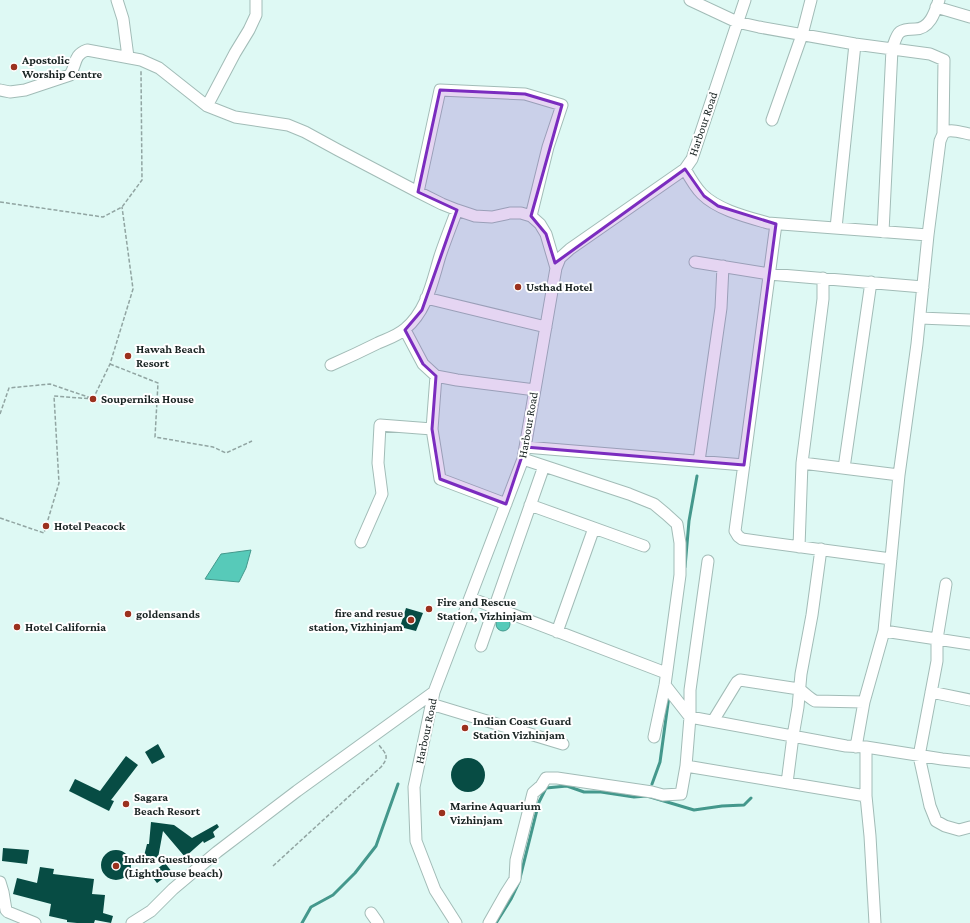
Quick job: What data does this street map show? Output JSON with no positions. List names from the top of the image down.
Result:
{
  "streets": {
    "street": ["Harbour Road"]
  },
  "places": [
    "Apostolic Worship Centre",
    "Usthad Hotel",
    "Hawah Beach Resort",
    "Soupernika House",
    "Hotel Peacock",
    "Fire and Rescue Station, Vizhinjam",
    "goldensands",
    "fire and resue station, Vizhinjam",
    "Hotel California",
    "Indian Coast Guard Station Vizhinjam",
    "Sagara Beach Resort",
    "Marine Aquarium Vizhinjam",
    "Indira Guesthouse (Lighthouse beach)"
  ]
}
